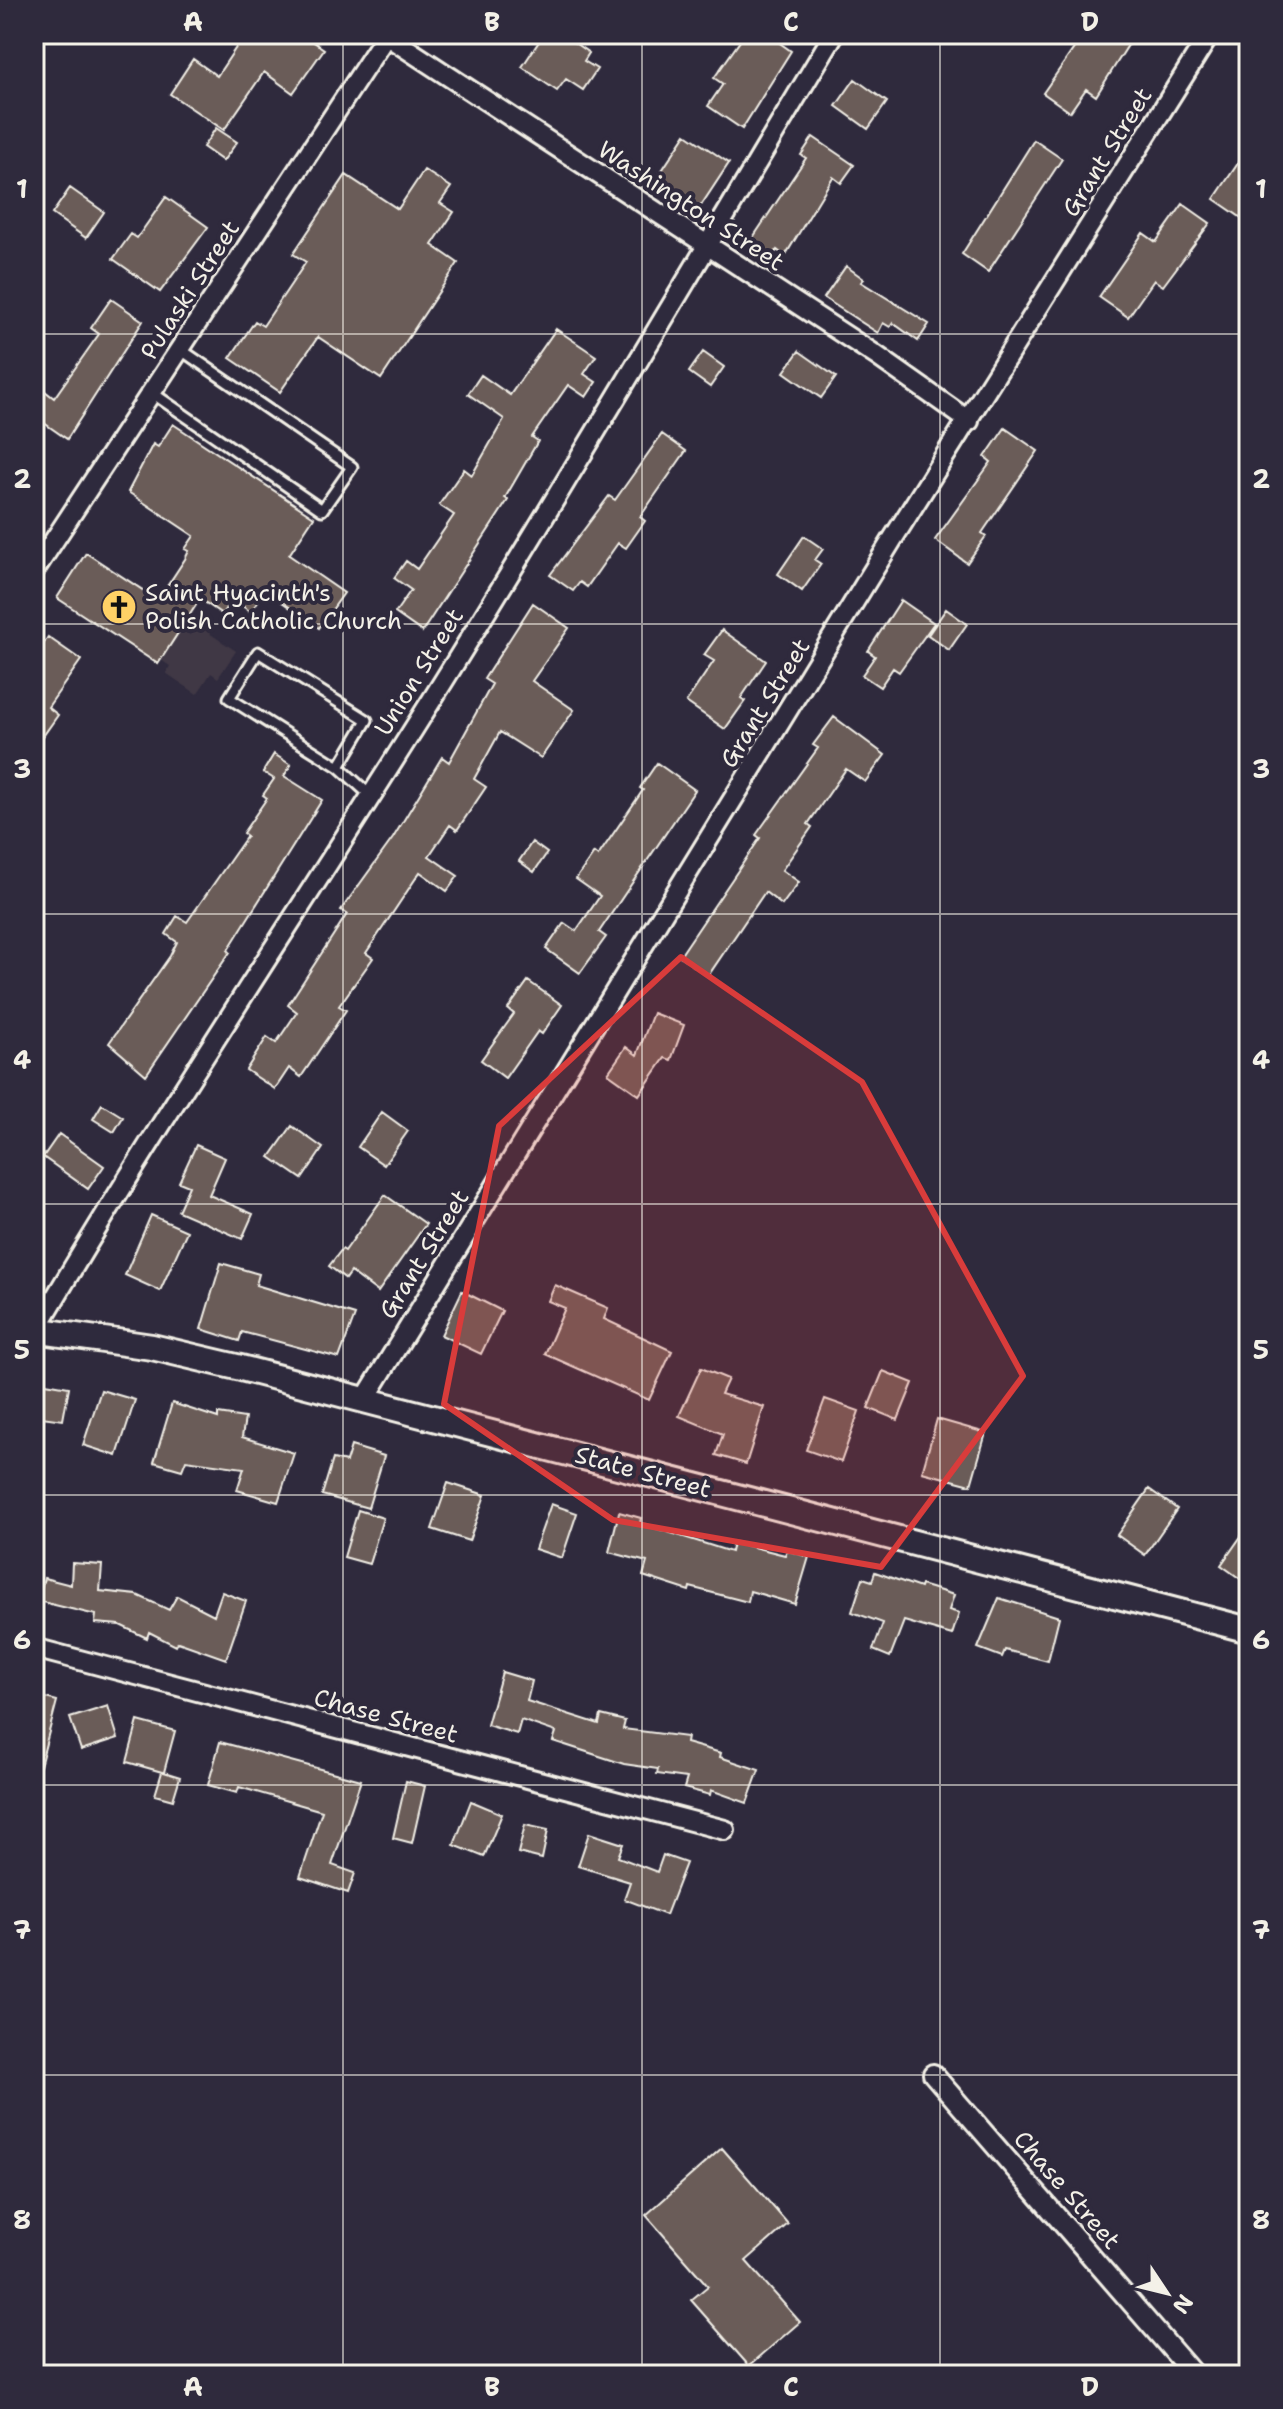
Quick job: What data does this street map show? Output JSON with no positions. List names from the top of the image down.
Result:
{
  "streets": {
    "main road": ["State Street"],
    "street": [
      "Grant Street",
      "Washington Street",
      "Pulaski Street",
      "Union Street",
      "Chase Street"
    ]
  },
  "crossings": [
    ["Grant Street", "Washington Street"],
    ["Grant Street", "State Street"],
    ["Washington Street", "Pulaski Street"],
    ["Washington Street", "Union Street"],
    ["Union Street", "State Street"]
  ],
  "places": {
    "church": ["Saint Hyacinth's Polish Catholic Church"]
  },
  "north": "bottom right",
  "grid": {
    "columns": [
      "A",
      "B",
      "C",
      "D"
    ],
    "rows": [
      "1",
      "2",
      "3",
      "4",
      "5",
      "6",
      "7",
      "8"
    ]
  }
}
